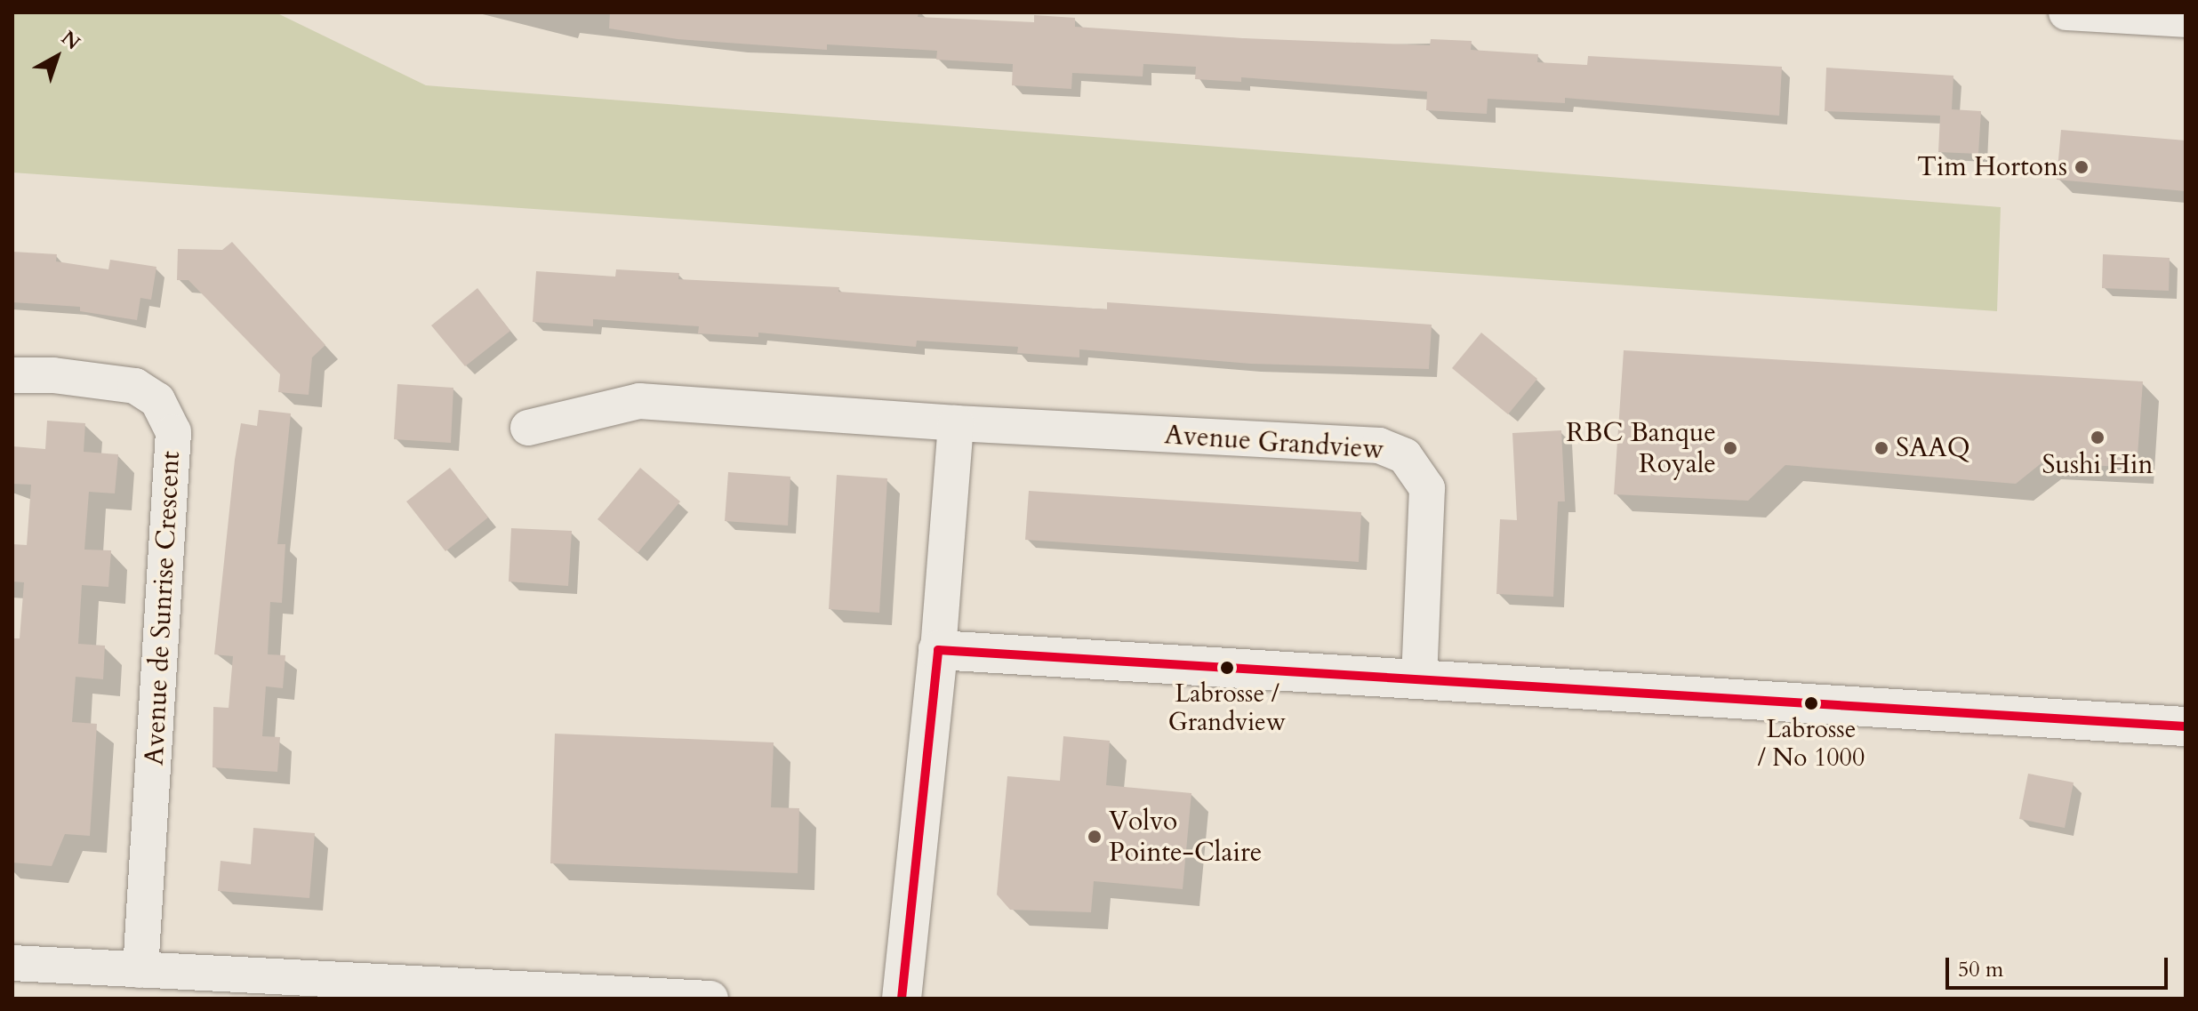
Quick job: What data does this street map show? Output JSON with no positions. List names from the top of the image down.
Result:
{
  "streets": {
    "street": ["Avenue Grandview", "Avenue de Sunrise Crescent"]
  },
  "places": [
    "Tim Hortons",
    "Sushi Hin",
    "RBC Banque Royale",
    "SAAQ",
    "Labrosse / Grandview",
    "Labrosse / No 1000",
    "Volvo Pointe-Claire"
  ],
  "scale_bar": "50 m",
  "north": "top right"
}
